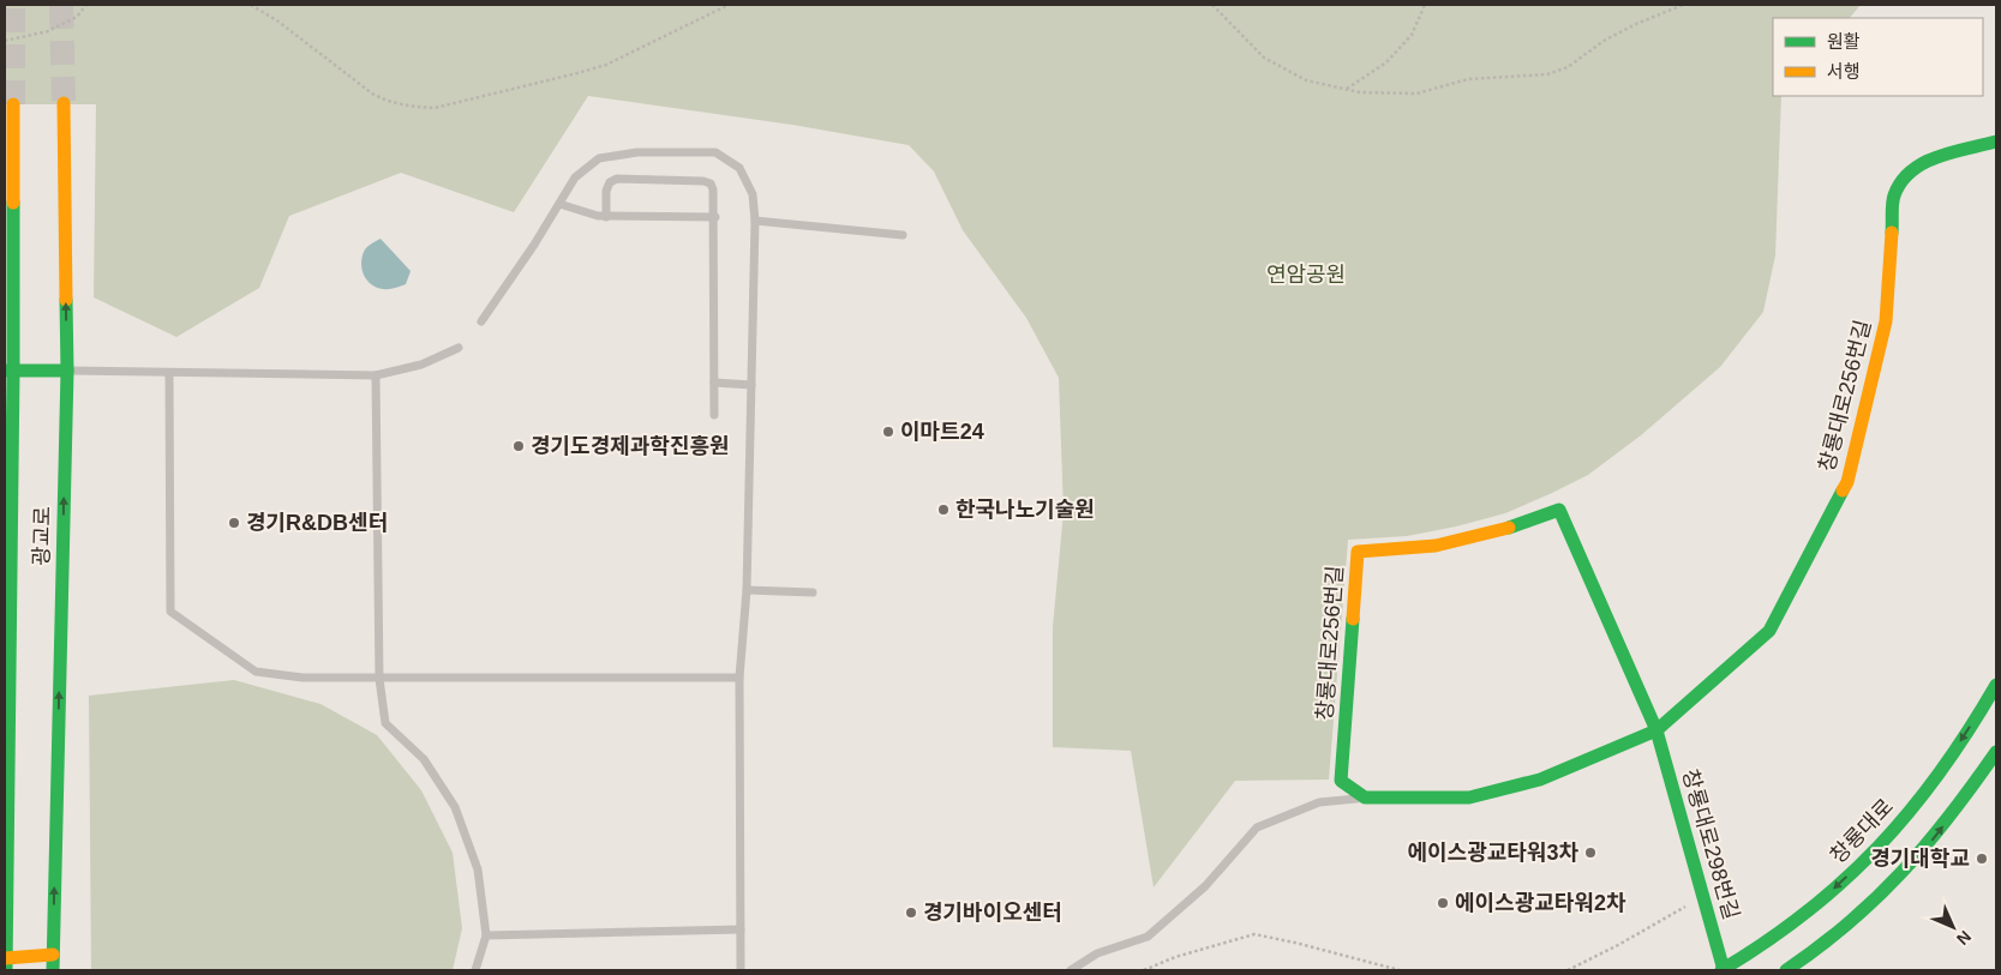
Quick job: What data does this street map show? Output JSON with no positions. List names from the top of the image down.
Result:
{
  "streets": {
    "main road": [
      "창룡대로256번길",
      "광교로",
      "창룡대로",
      "창룡대로298번길"
    ]
  },
  "crossings": [
    ["창룡대로256번길", "창룡대로298번길"],
    ["창룡대로", "창룡대로298번길"]
  ],
  "parks": ["연암공원"],
  "places": [
    "이마트24",
    "경기도경제과학진흥원",
    "한국나노기술원",
    "경기R&DB센터",
    "에이스광교타워3차",
    "경기대학교",
    "에이스광교타워2차",
    "경기바이오센터"
  ],
  "legend": ["원활", "서행"],
  "north": "bottom right"
}
